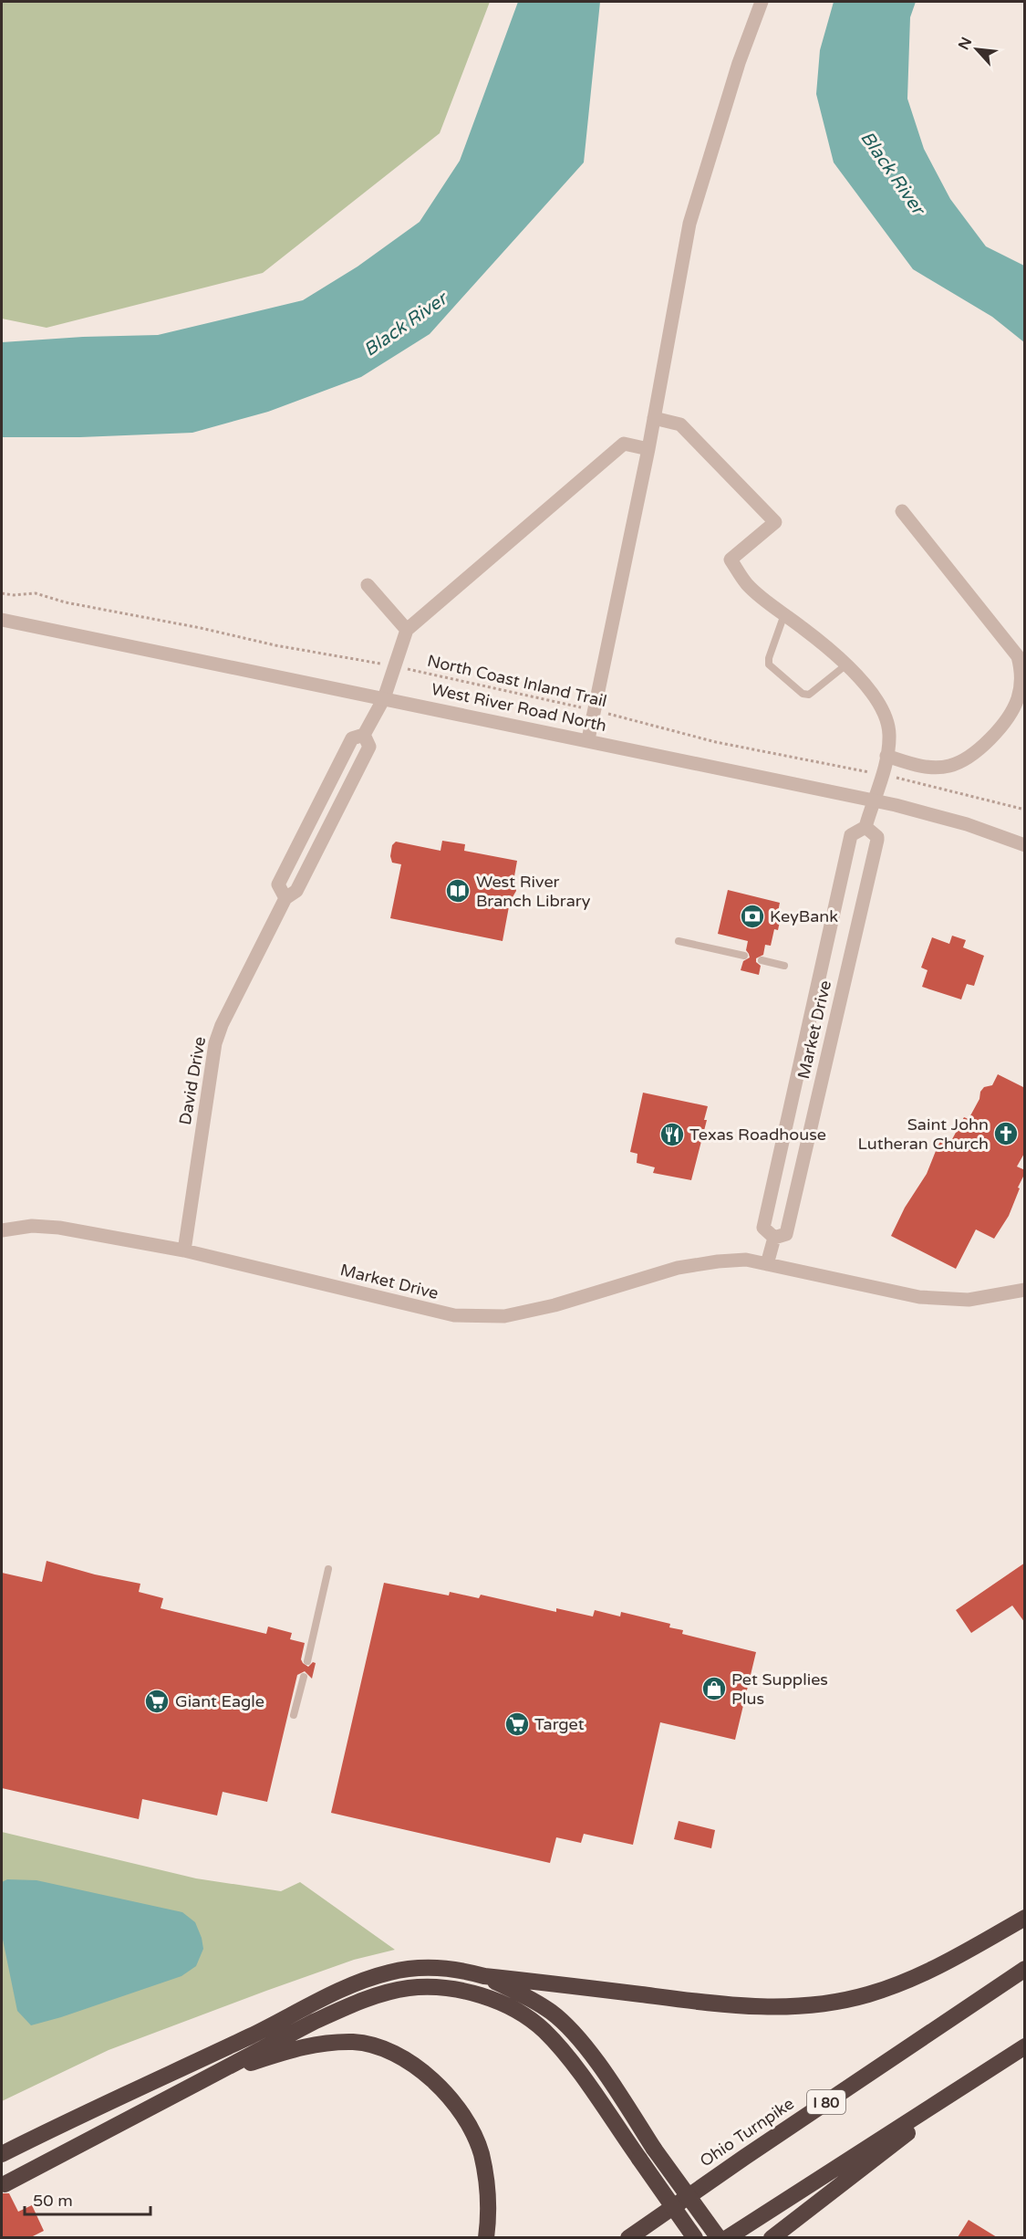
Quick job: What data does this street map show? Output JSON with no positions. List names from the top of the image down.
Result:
{
  "streets": {
    "highway": ["I 80", "Ohio Turnpike"],
    "street": ["West River Road North", "Market Drive", "David Drive"],
    "path": ["North Coast Inland Trail"]
  },
  "crossings": [
    ["North Coast Inland Trail", "Market Drive"],
    ["North Coast Inland Trail", "David Drive"],
    ["West River Road North", "Market Drive"],
    ["West River Road North", "David Drive"],
    ["Market Drive", "David Drive"]
  ],
  "water": ["Black River"],
  "places": {
    "library": ["West River Branch Library"],
    "bank": ["KeyBank"],
    "church": ["Saint John Lutheran Church"],
    "restaurant": ["Texas Roadhouse"],
    "shop": ["Pet Supplies Plus"],
    "supermarket": ["Giant Eagle", "Target"]
  },
  "scale_bar": "50 m",
  "north": "top left"
}
